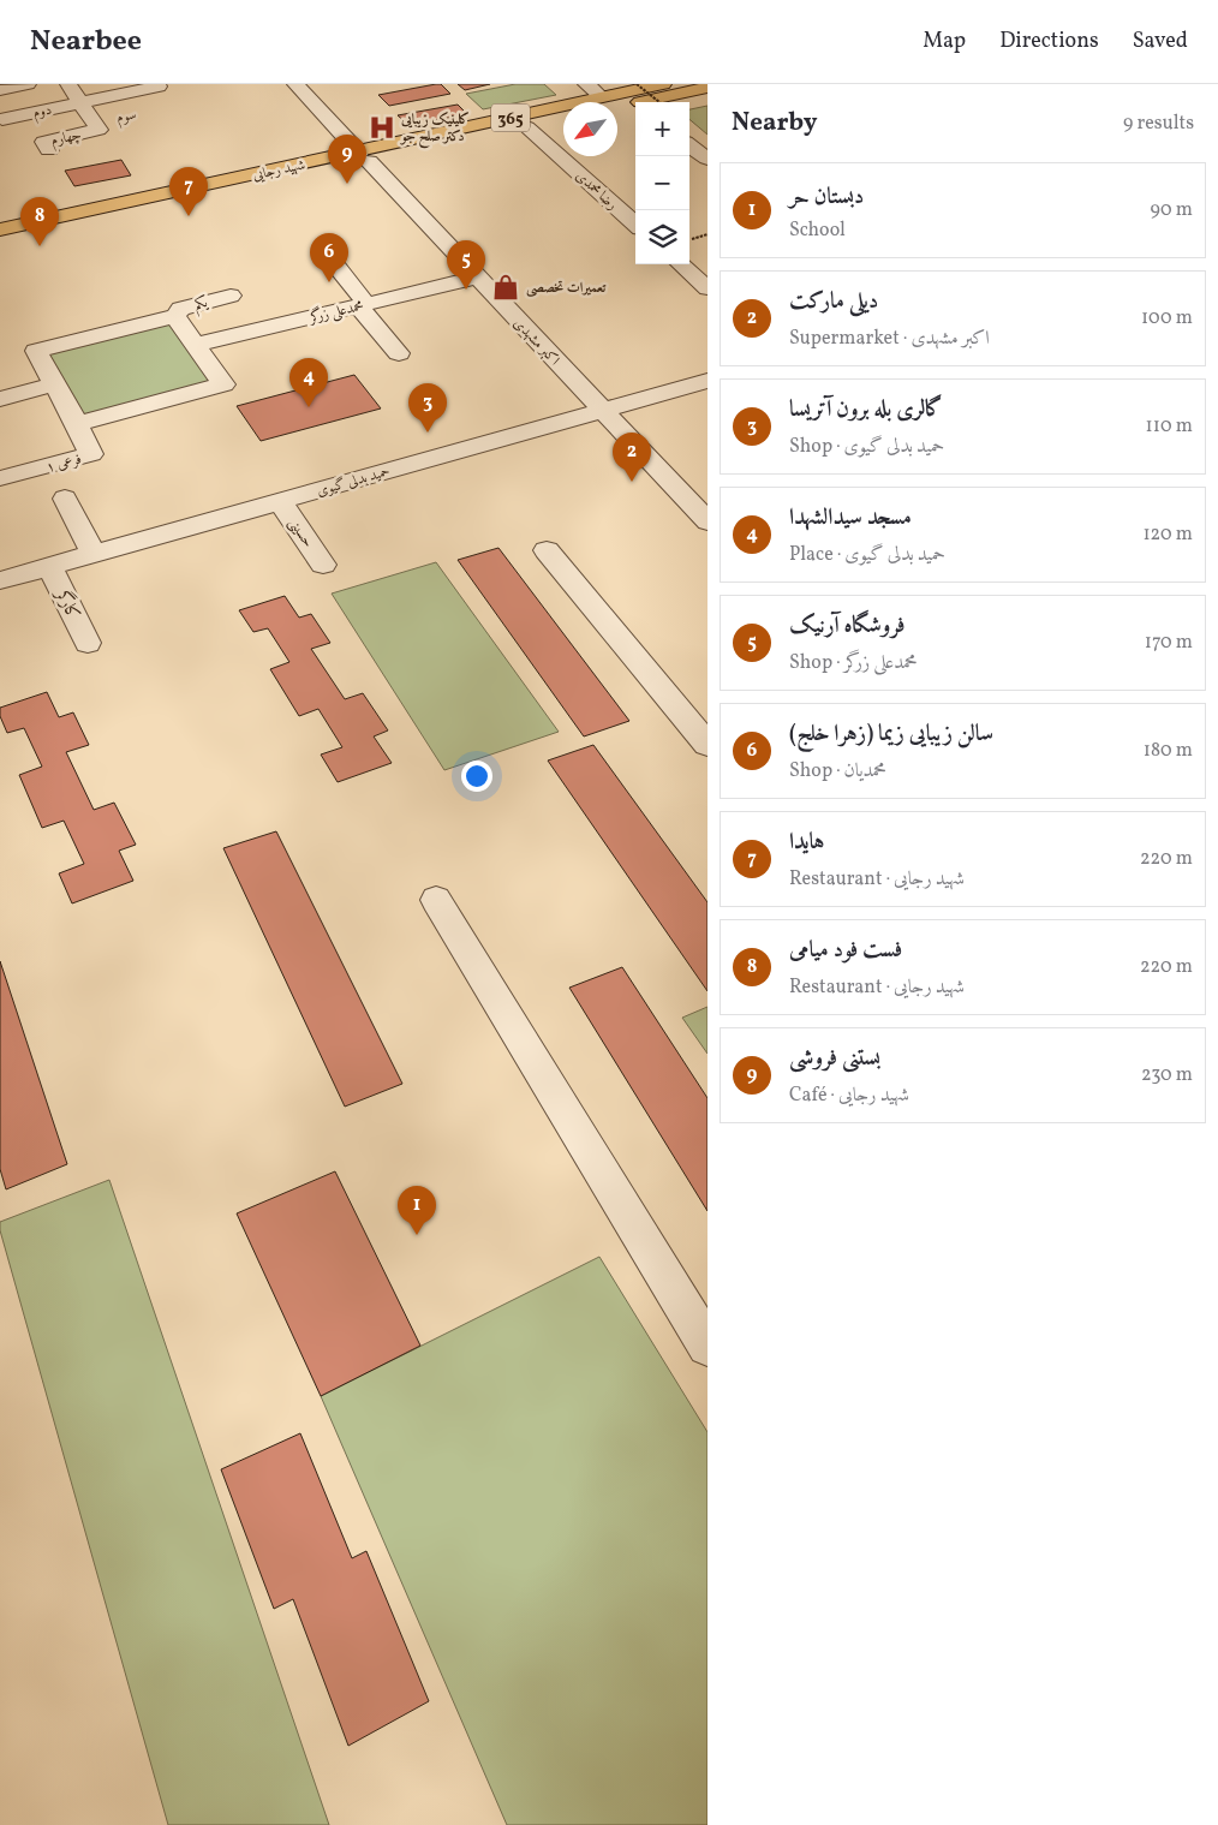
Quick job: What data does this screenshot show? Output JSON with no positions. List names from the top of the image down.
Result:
{
  "streets": {
    "main road": ["365", "شهید رجایی"],
    "street": [
      "دوم",
      "سوم",
      "چهارم",
      "رضا محمدی",
      "یکم",
      "محمدعلی زرگر",
      "اکبر مشهدی",
      "فرعی ۱",
      "حمید بدلی گیوی",
      "حسینی",
      "کارگر"
    ]
  },
  "crossings": [
    ["سوم", "چهارم"],
    ["شهید رجایی", "رضا محمدی"],
    ["شهید رجایی", "اکبر مشهدی"],
    ["محمدعلی زرگر", "اکبر مشهدی"],
    ["اکبر مشهدی", "حمید بدلی گیوی"],
    ["حمید بدلی گیوی", "حسینی"],
    ["حمید بدلی گیوی", "کارگر"]
  ],
  "places": {
    "hospital": ["کلینیک زیبایی دکتر صلح جو"],
    "shop": ["تعمیرات تخصصی"]
  },
  "north": "bottom left",
  "page": {
    "header": "Nearbee",
    "nav": ["Map", "Directions", "Saved"],
    "heading": ["Nearby", "9 results"],
    "map_buttons": ["+", "−"],
    "pins": [
      "9",
      "7",
      "8",
      "6",
      "5",
      "4",
      "3",
      "2",
      "1"
    ],
    "list": [
      {
        "mark": "1",
        "name": "دبستان حر",
        "note": "School",
        "value": "90 m"
      },
      {
        "mark": "2",
        "name": "دیلی مارکت",
        "note": "Supermarket · اکبر مشهدی",
        "value": "100 m"
      },
      {
        "mark": "3",
        "name": "گالری بله برون آتریسا",
        "note": "Shop · حمید بدلی گیوی",
        "value": "110 m"
      },
      {
        "mark": "4",
        "name": "مسجد سیدالشهدا",
        "note": "Place · حمید بدلی گیوی",
        "value": "120 m"
      },
      {
        "mark": "5",
        "name": "فروشگاه آرنیک",
        "note": "Shop · محمدعلی زرگر",
        "value": "170 m"
      },
      {
        "mark": "6",
        "name": "سالن زیبایی زیما (زهرا خلج)",
        "note": "Shop · محمدیان",
        "value": "180 m"
      },
      {
        "mark": "7",
        "name": "هایدا",
        "note": "Restaurant · شهید رجایی",
        "value": "220 m"
      },
      {
        "mark": "8",
        "name": "فست فود میامی",
        "note": "Restaurant · شهید رجایی",
        "value": "220 m"
      },
      {
        "mark": "9",
        "name": "بستنی فروشی",
        "note": "Café · شهید رجایی",
        "value": "230 m"
      }
    ]
  }
}
